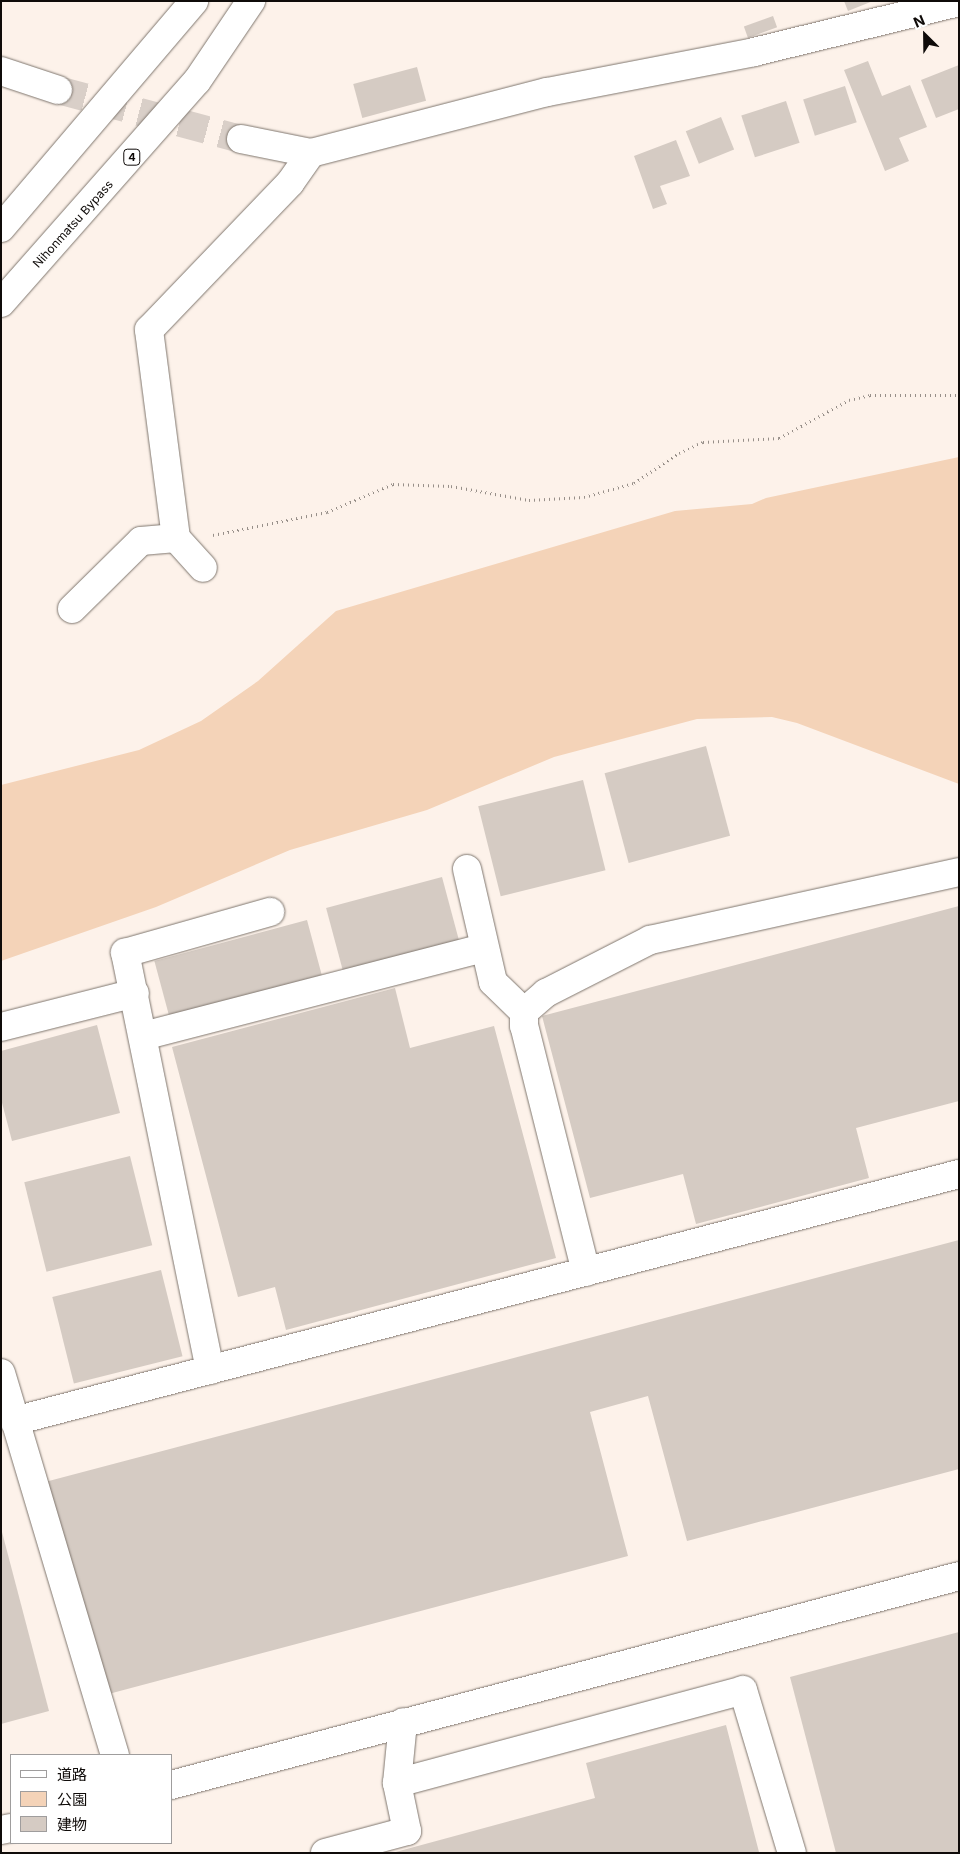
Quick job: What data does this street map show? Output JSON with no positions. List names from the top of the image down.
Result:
{
  "streets": {
    "main road": ["4", "Nihonmatsu Bypass"]
  },
  "legend": ["道路", "公園", "建物"],
  "north": "top left"
}
